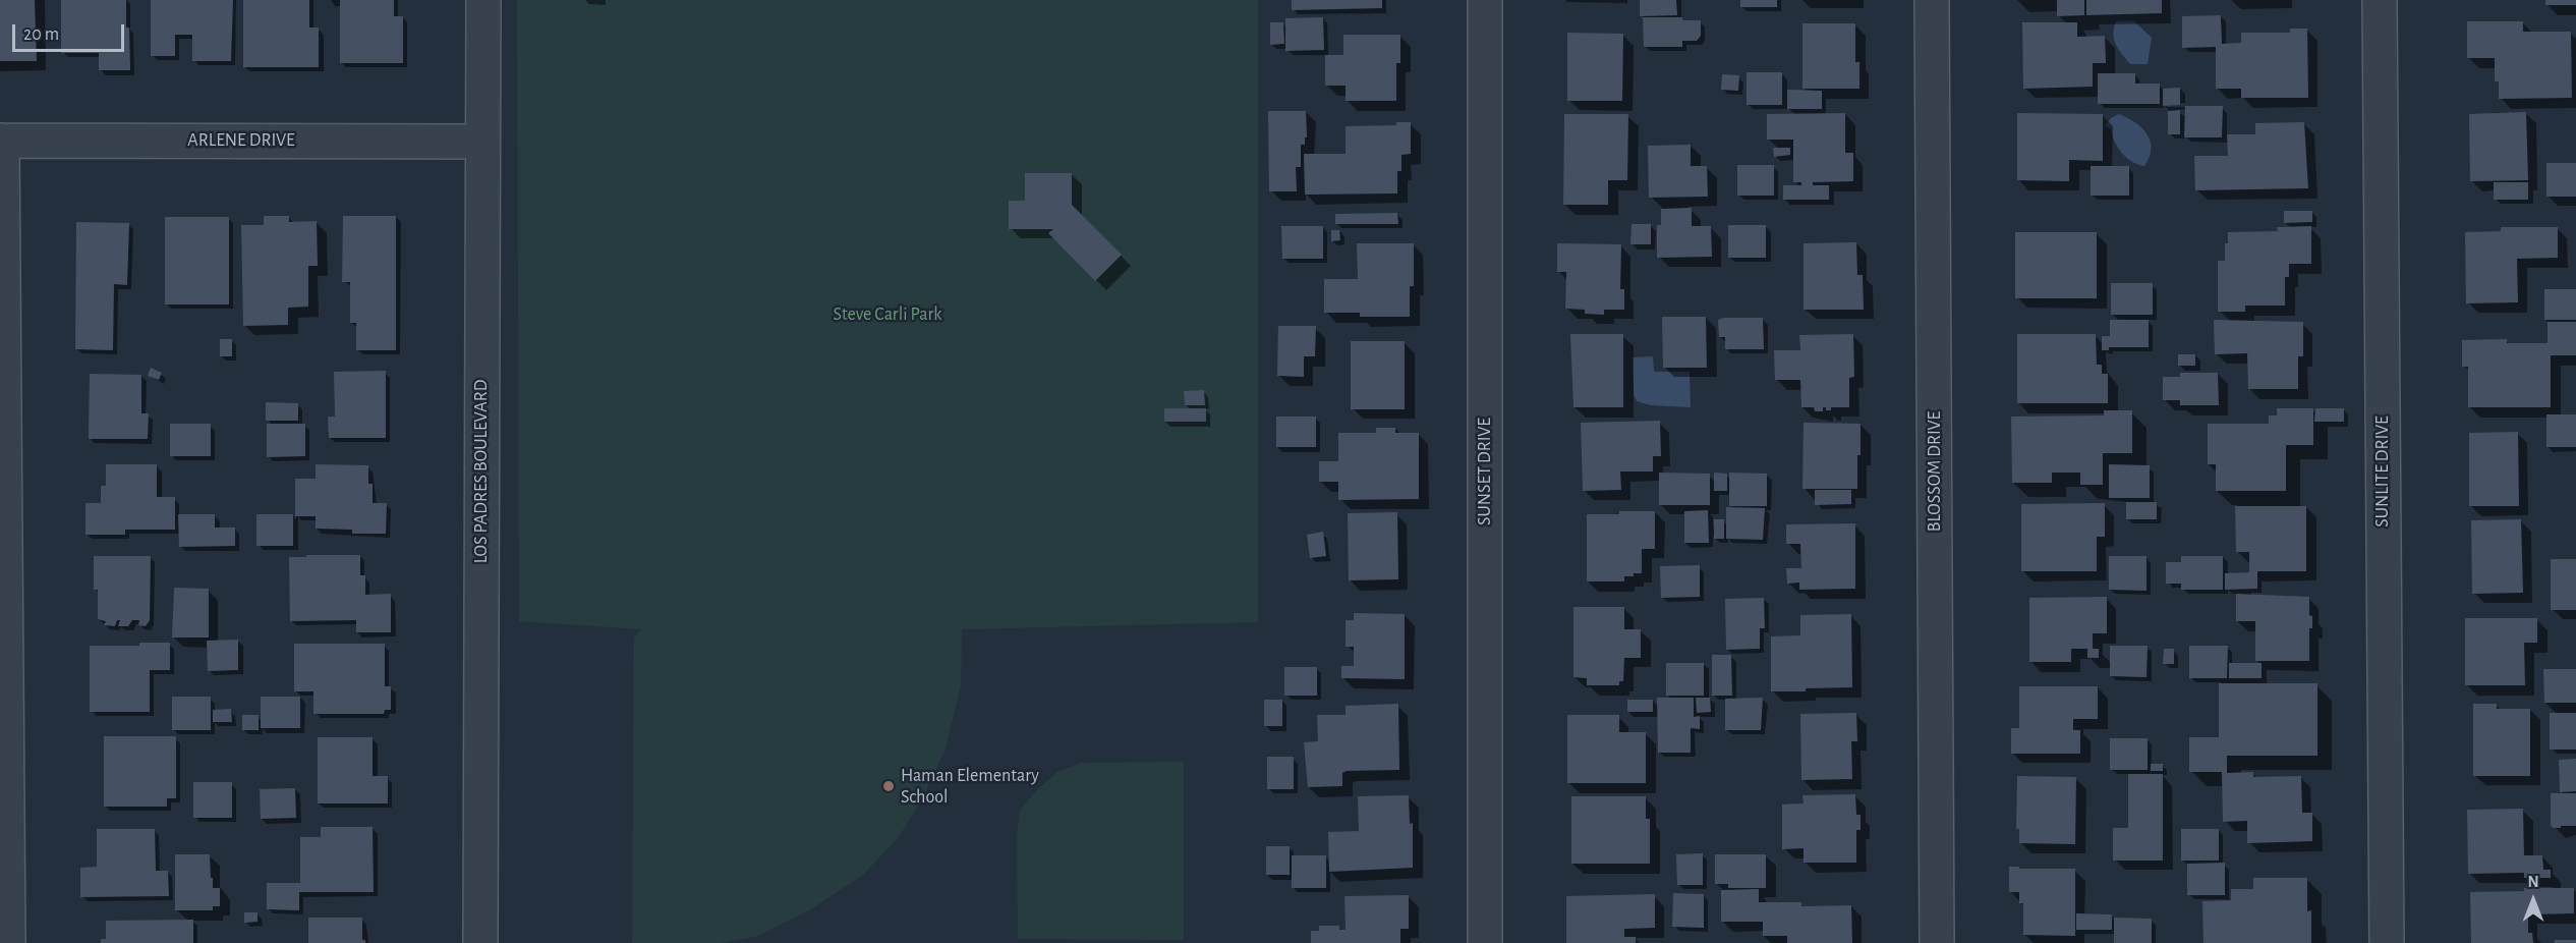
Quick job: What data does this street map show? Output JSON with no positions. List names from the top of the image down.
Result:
{
  "streets": {
    "street": [
      "ARLENE DRIVE",
      "LOS PADRES BOULEVARD",
      "SUNSET DRIVE",
      "BLOSSOM DRIVE",
      "SUNLITE DRIVE"
    ]
  },
  "crossings": [
    ["ARLENE DRIVE", "LOS PADRES BOULEVARD"]
  ],
  "parks": ["Steve Carli Park"],
  "places": ["Haman Elementary School"],
  "scale_bar": "20 m",
  "north": "top"
}
